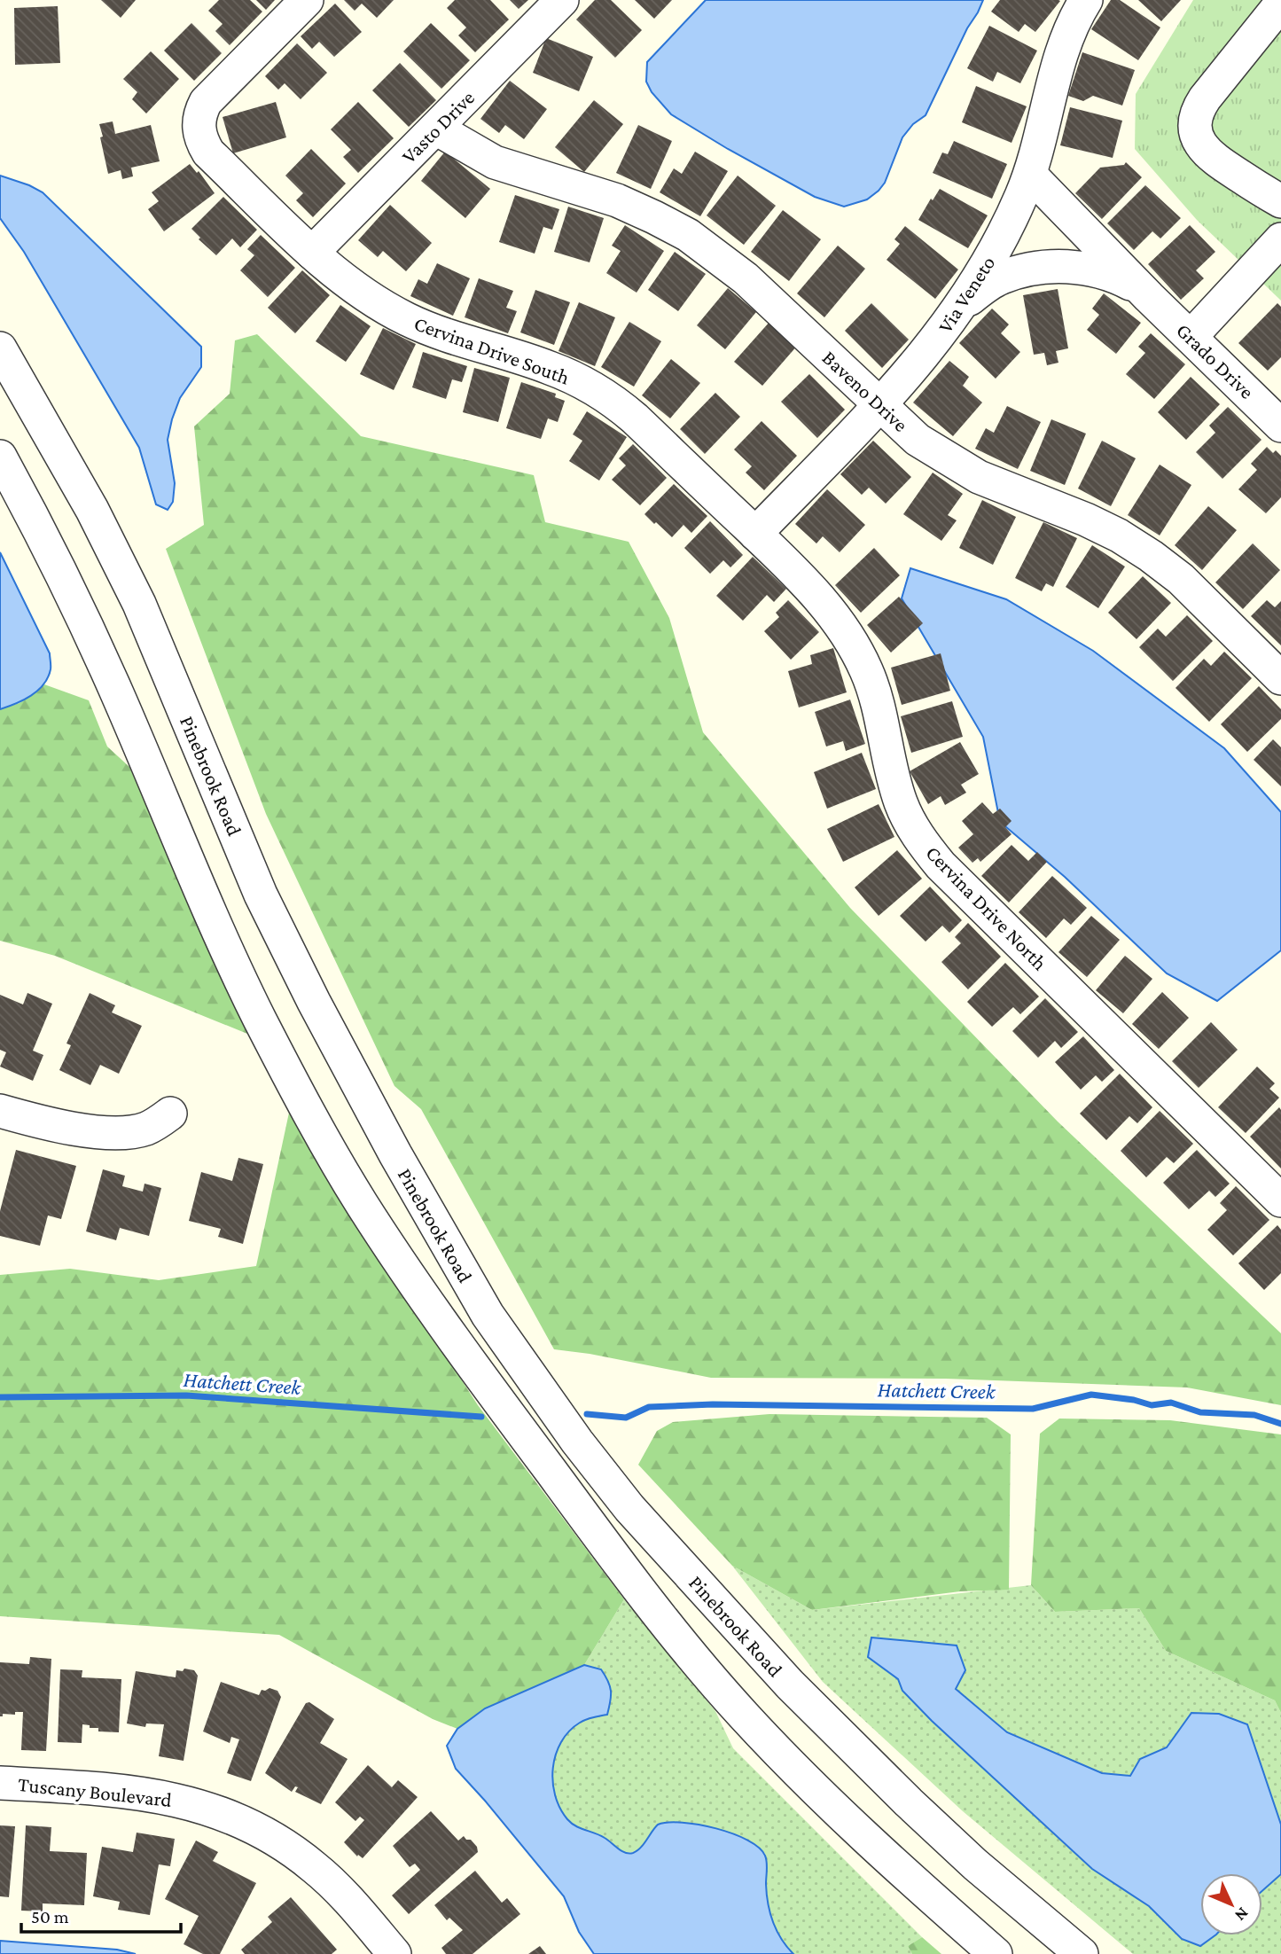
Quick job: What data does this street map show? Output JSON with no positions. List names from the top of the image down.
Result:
{
  "streets": {
    "street": [
      "Vasto Drive",
      "Via Veneto",
      "Cervina Drive South",
      "Grado Drive",
      "Baveno Drive",
      "Pinebrook Road",
      "Cervina Drive North",
      "Tuscany Boulevard"
    ]
  },
  "crossings": [
    ["Vasto Drive", "Cervina Drive South"],
    ["Vasto Drive", "Baveno Drive"],
    ["Via Veneto", "Cervina Drive South"],
    ["Via Veneto", "Grado Drive"],
    ["Via Veneto", "Baveno Drive"],
    ["Via Veneto", "Cervina Drive North"],
    ["Cervina Drive South", "Cervina Drive North"]
  ],
  "water": ["Hatchett Creek"],
  "scale_bar": "50 m",
  "north": "bottom right"
}
